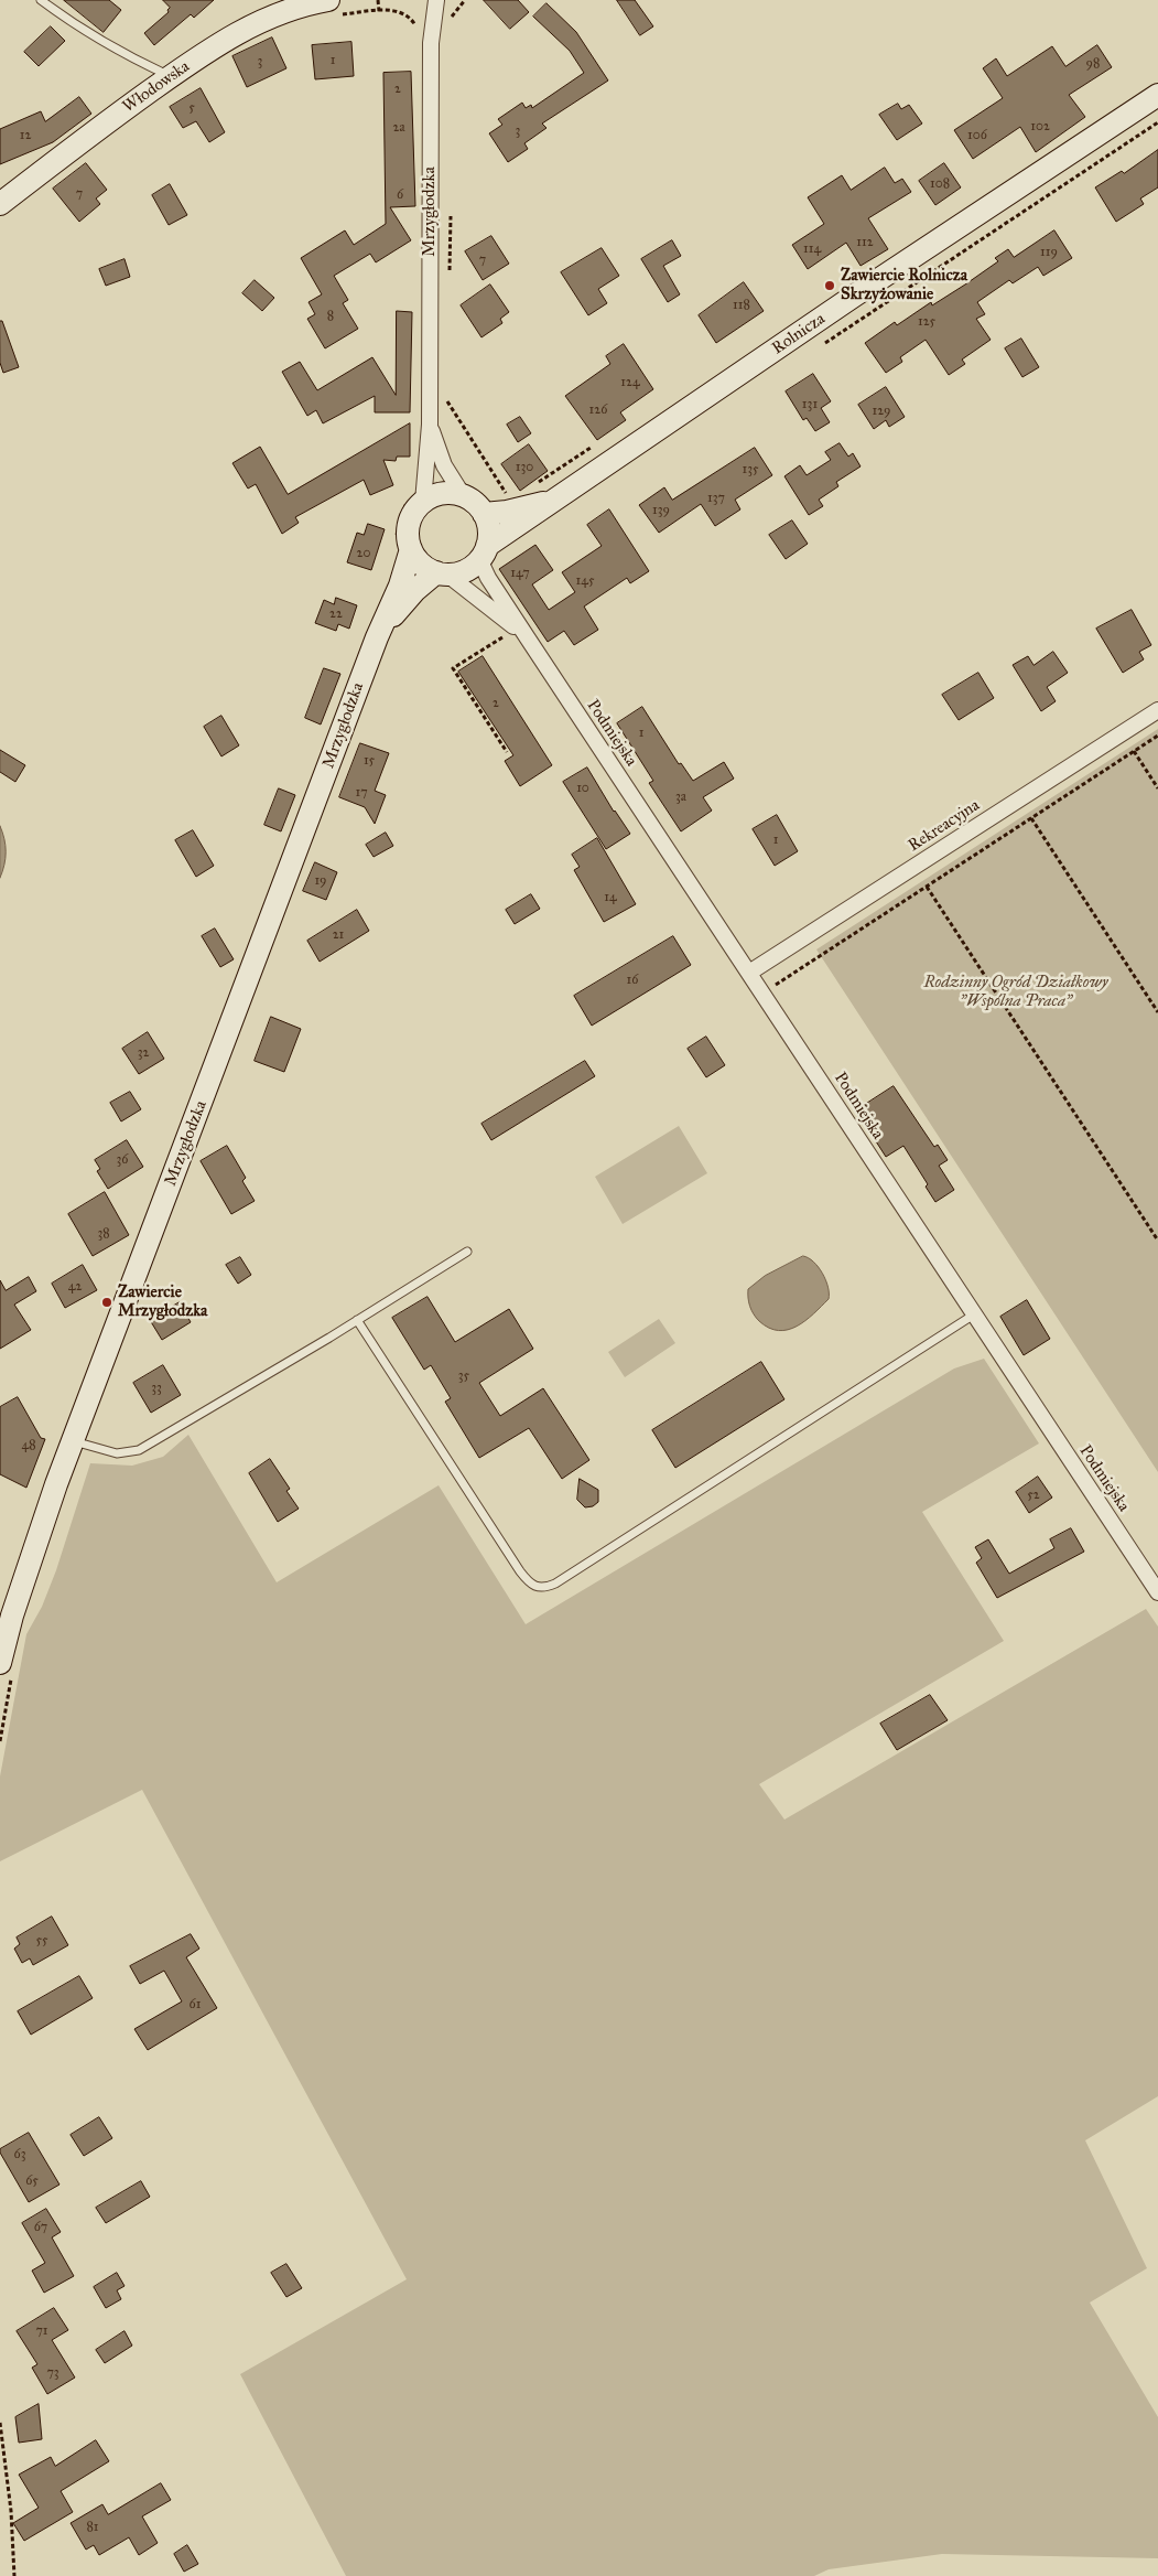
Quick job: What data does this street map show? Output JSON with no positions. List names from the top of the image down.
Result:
{
  "streets": {
    "street": [
      "Włodowska",
      "Mrzygłodzka",
      "Rolnicza",
      "Podmiejska",
      "Rekreacyjna"
    ]
  },
  "crossings": [
    ["Mrzygłodzka", "Rolnicza"],
    ["Mrzygłodzka", "Podmiejska"],
    ["Rolnicza", "Podmiejska"],
    ["Podmiejska", "Rekreacyjna"]
  ],
  "parks": ["Rodzinny Ogród Działkowy \"Wspólna Praca\""],
  "places": ["Zawiercie Rolnicza Skrzyżowanie", "Zawiercie Mrzygłodzka"],
  "house_numbers": [
    "1",
    "3",
    "98",
    "2",
    "5",
    "102",
    "2a",
    "3",
    "12",
    "106",
    "108",
    "7",
    "6",
    "112",
    "114",
    "119",
    "7",
    "118",
    "8",
    "125",
    "124",
    "131",
    "126",
    "129",
    "130",
    "135",
    "137",
    "139",
    "20",
    "147",
    "145",
    "22",
    "2",
    "1",
    "15",
    "10",
    "17",
    "3a",
    "1",
    "19",
    "14",
    "21",
    "16",
    "32",
    "36",
    "38",
    "42",
    "35",
    "33",
    "48",
    "52",
    "55",
    "61",
    "63",
    "65",
    "67",
    "71",
    "73",
    "81"
  ]
}
